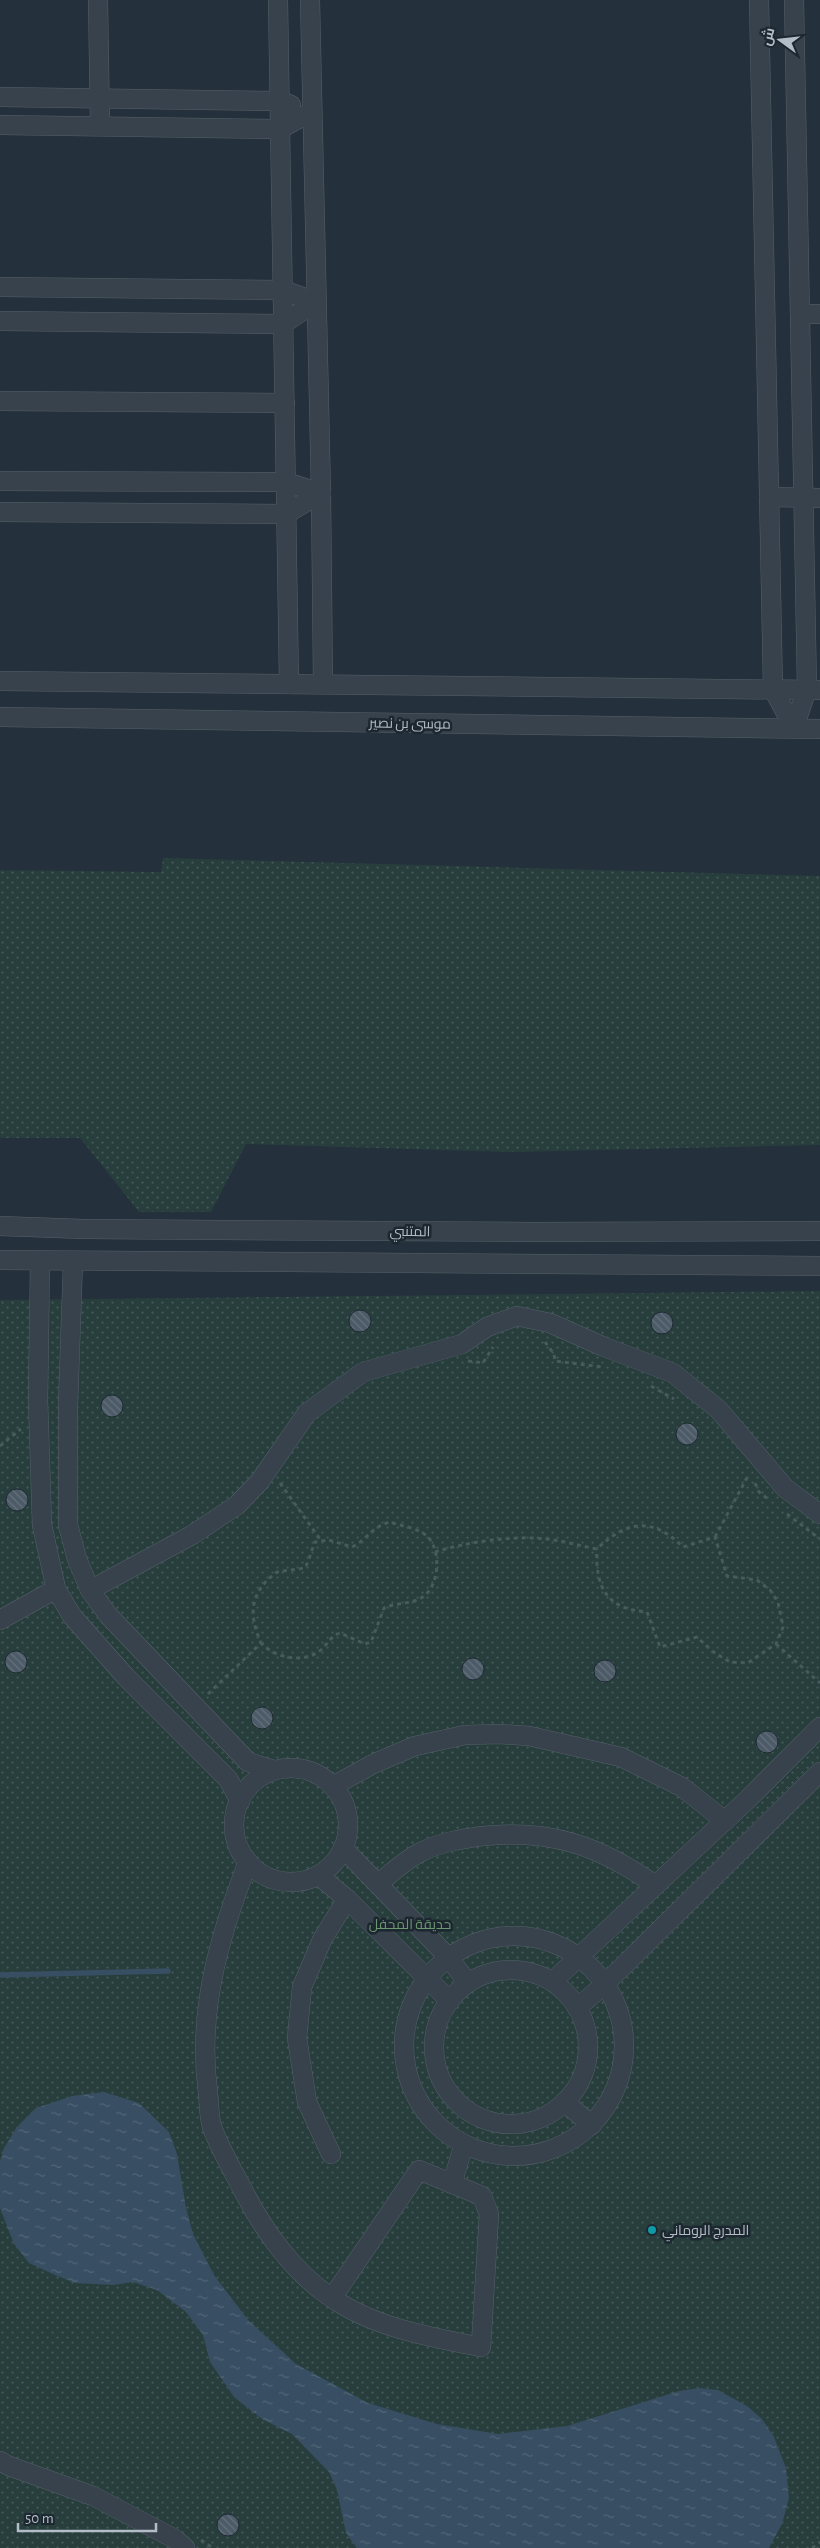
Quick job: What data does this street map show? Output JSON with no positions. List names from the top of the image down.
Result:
{
  "streets": {
    "street": ["موسى بن نصير", "المتنبي"]
  },
  "parks": ["حديقة المحفل"],
  "places": ["المدرج الروماني"],
  "scale_bar": "50 m",
  "north": "left"
}
